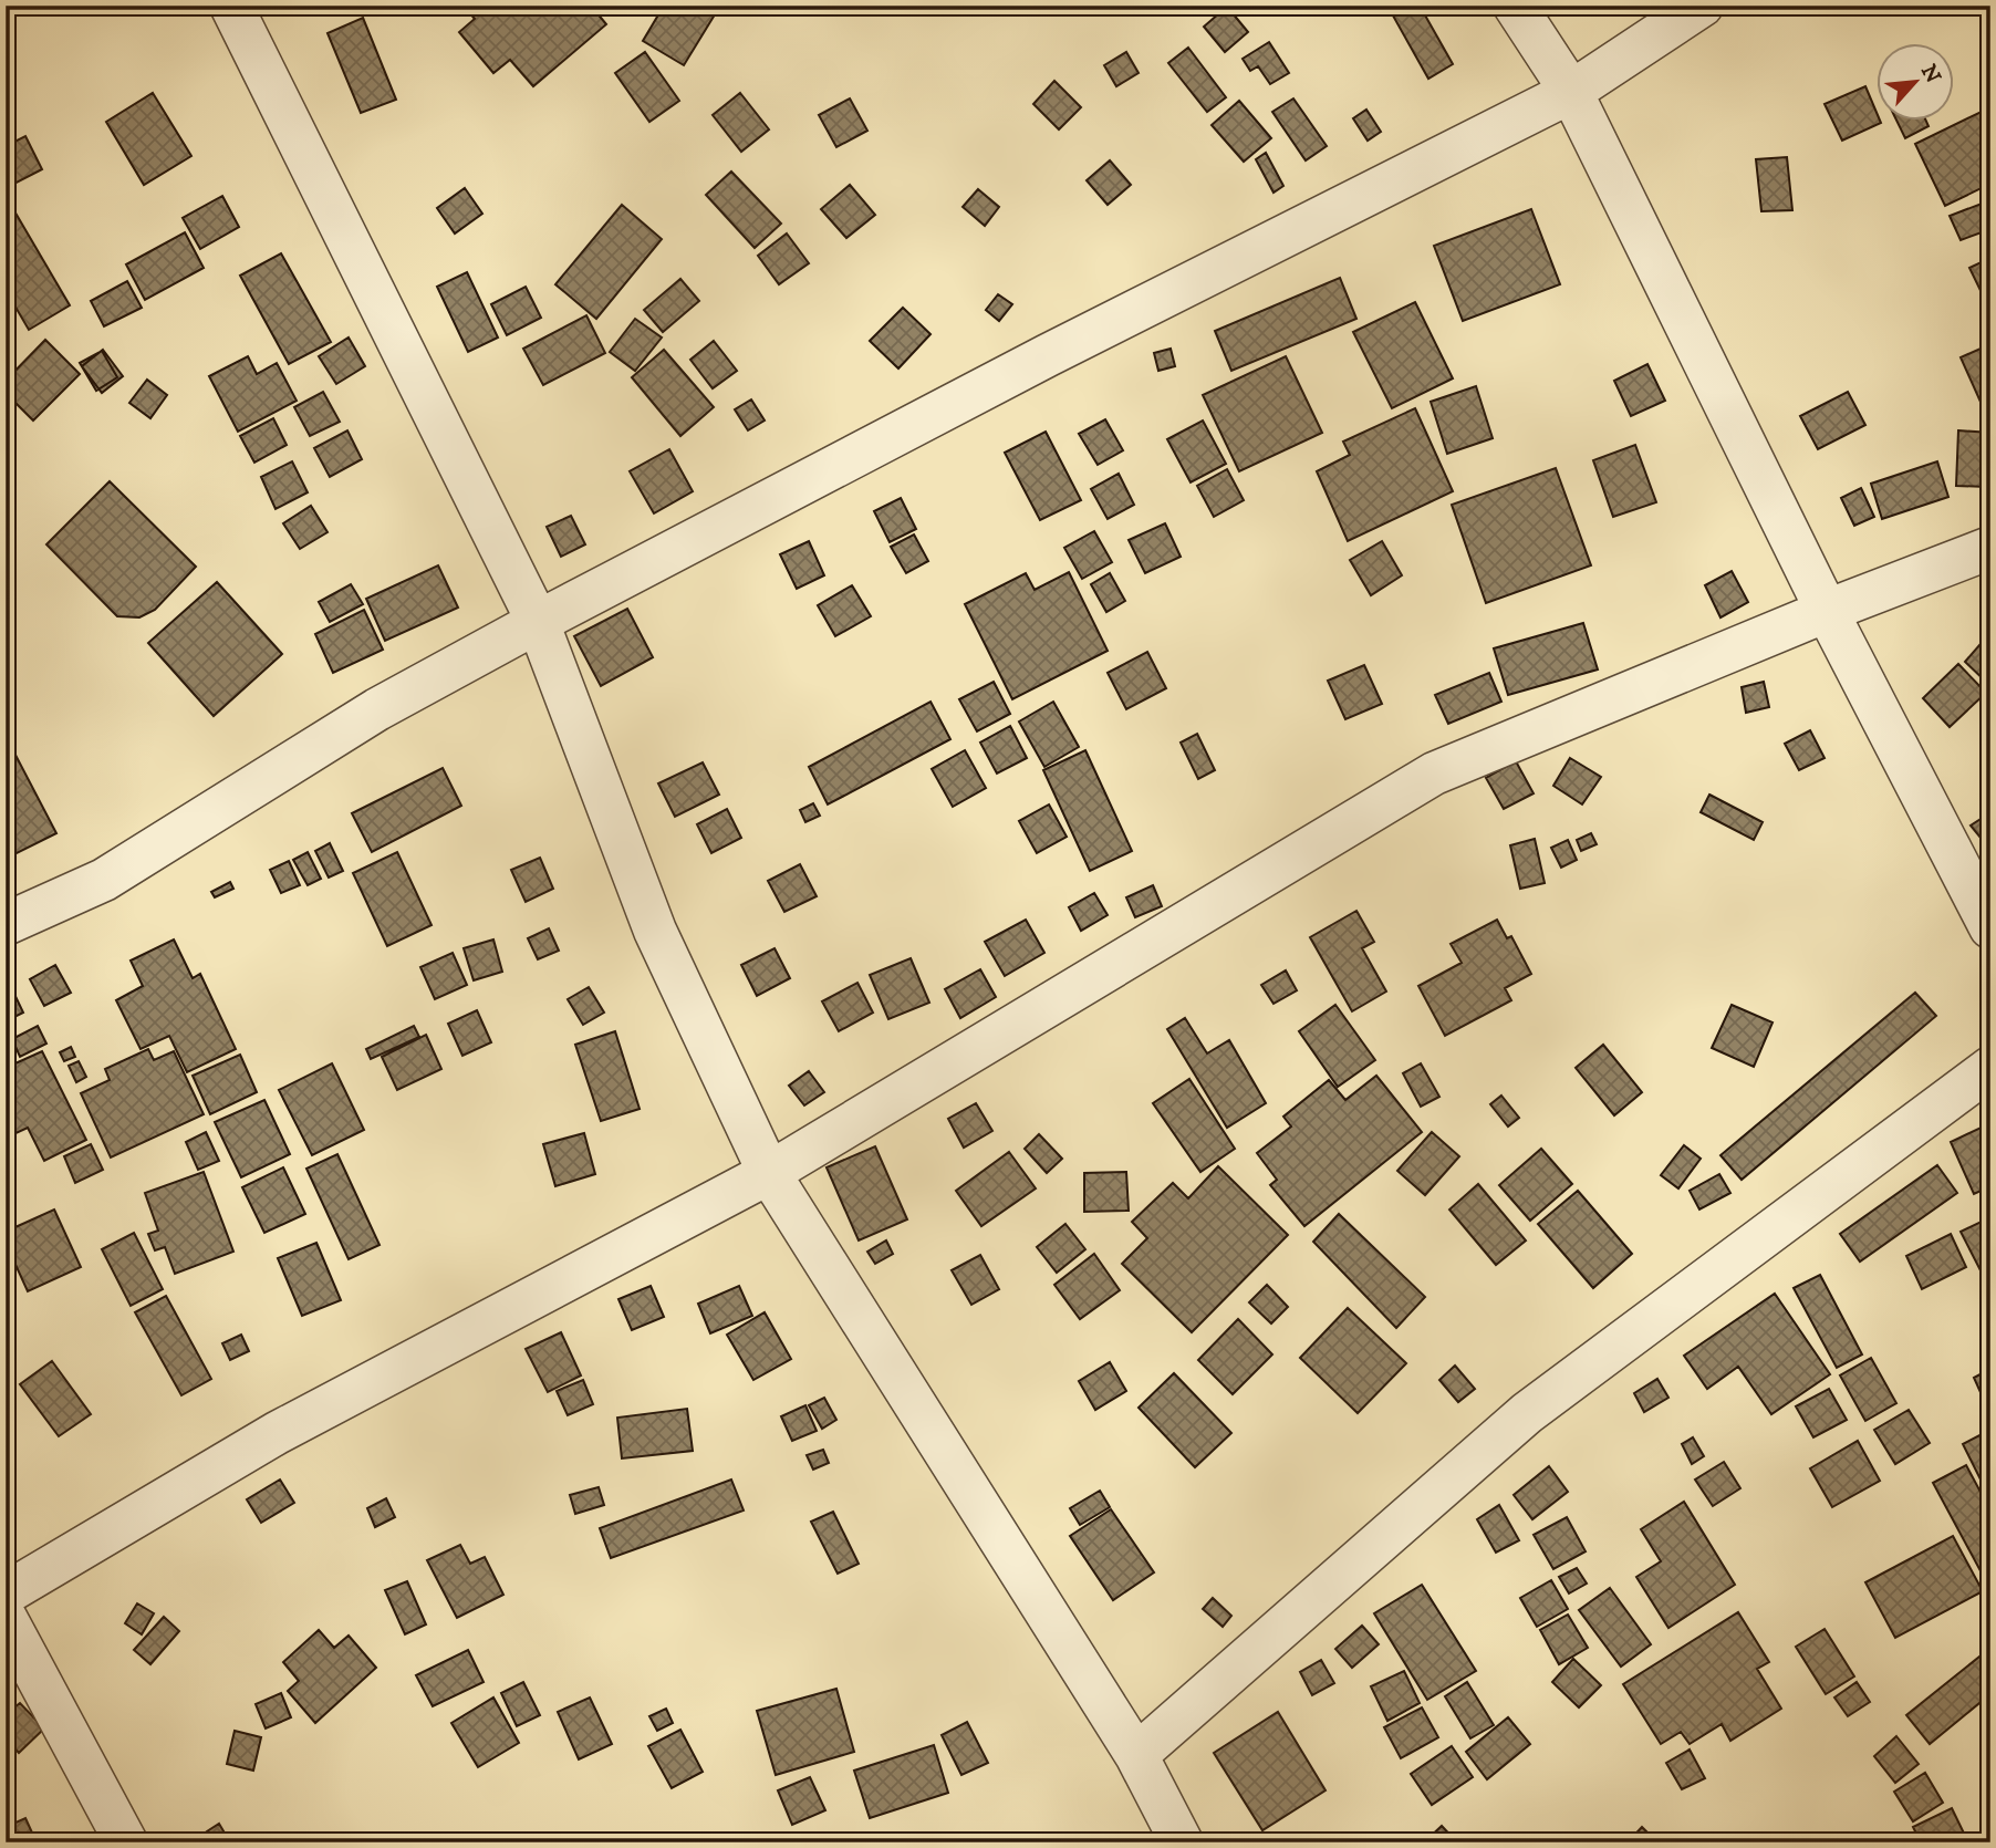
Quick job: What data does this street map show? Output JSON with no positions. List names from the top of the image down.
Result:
{
  "north": "top right"
}
